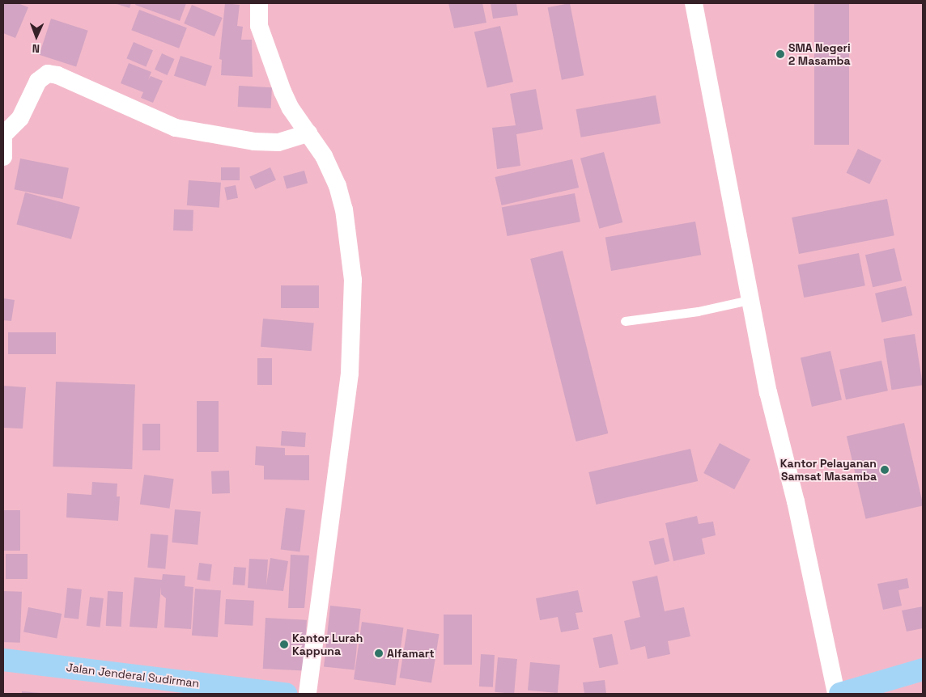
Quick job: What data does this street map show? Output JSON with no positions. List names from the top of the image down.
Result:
{
  "streets": {
    "highway": ["Jalan Jenderal Sudirman"]
  },
  "places": [
    "SMA Negeri 2 Masamba",
    "Kantor Pelayanan Samsat Masamba",
    "Kantor Lurah Kappuna",
    "Alfamart"
  ],
  "north": "bottom"
}
